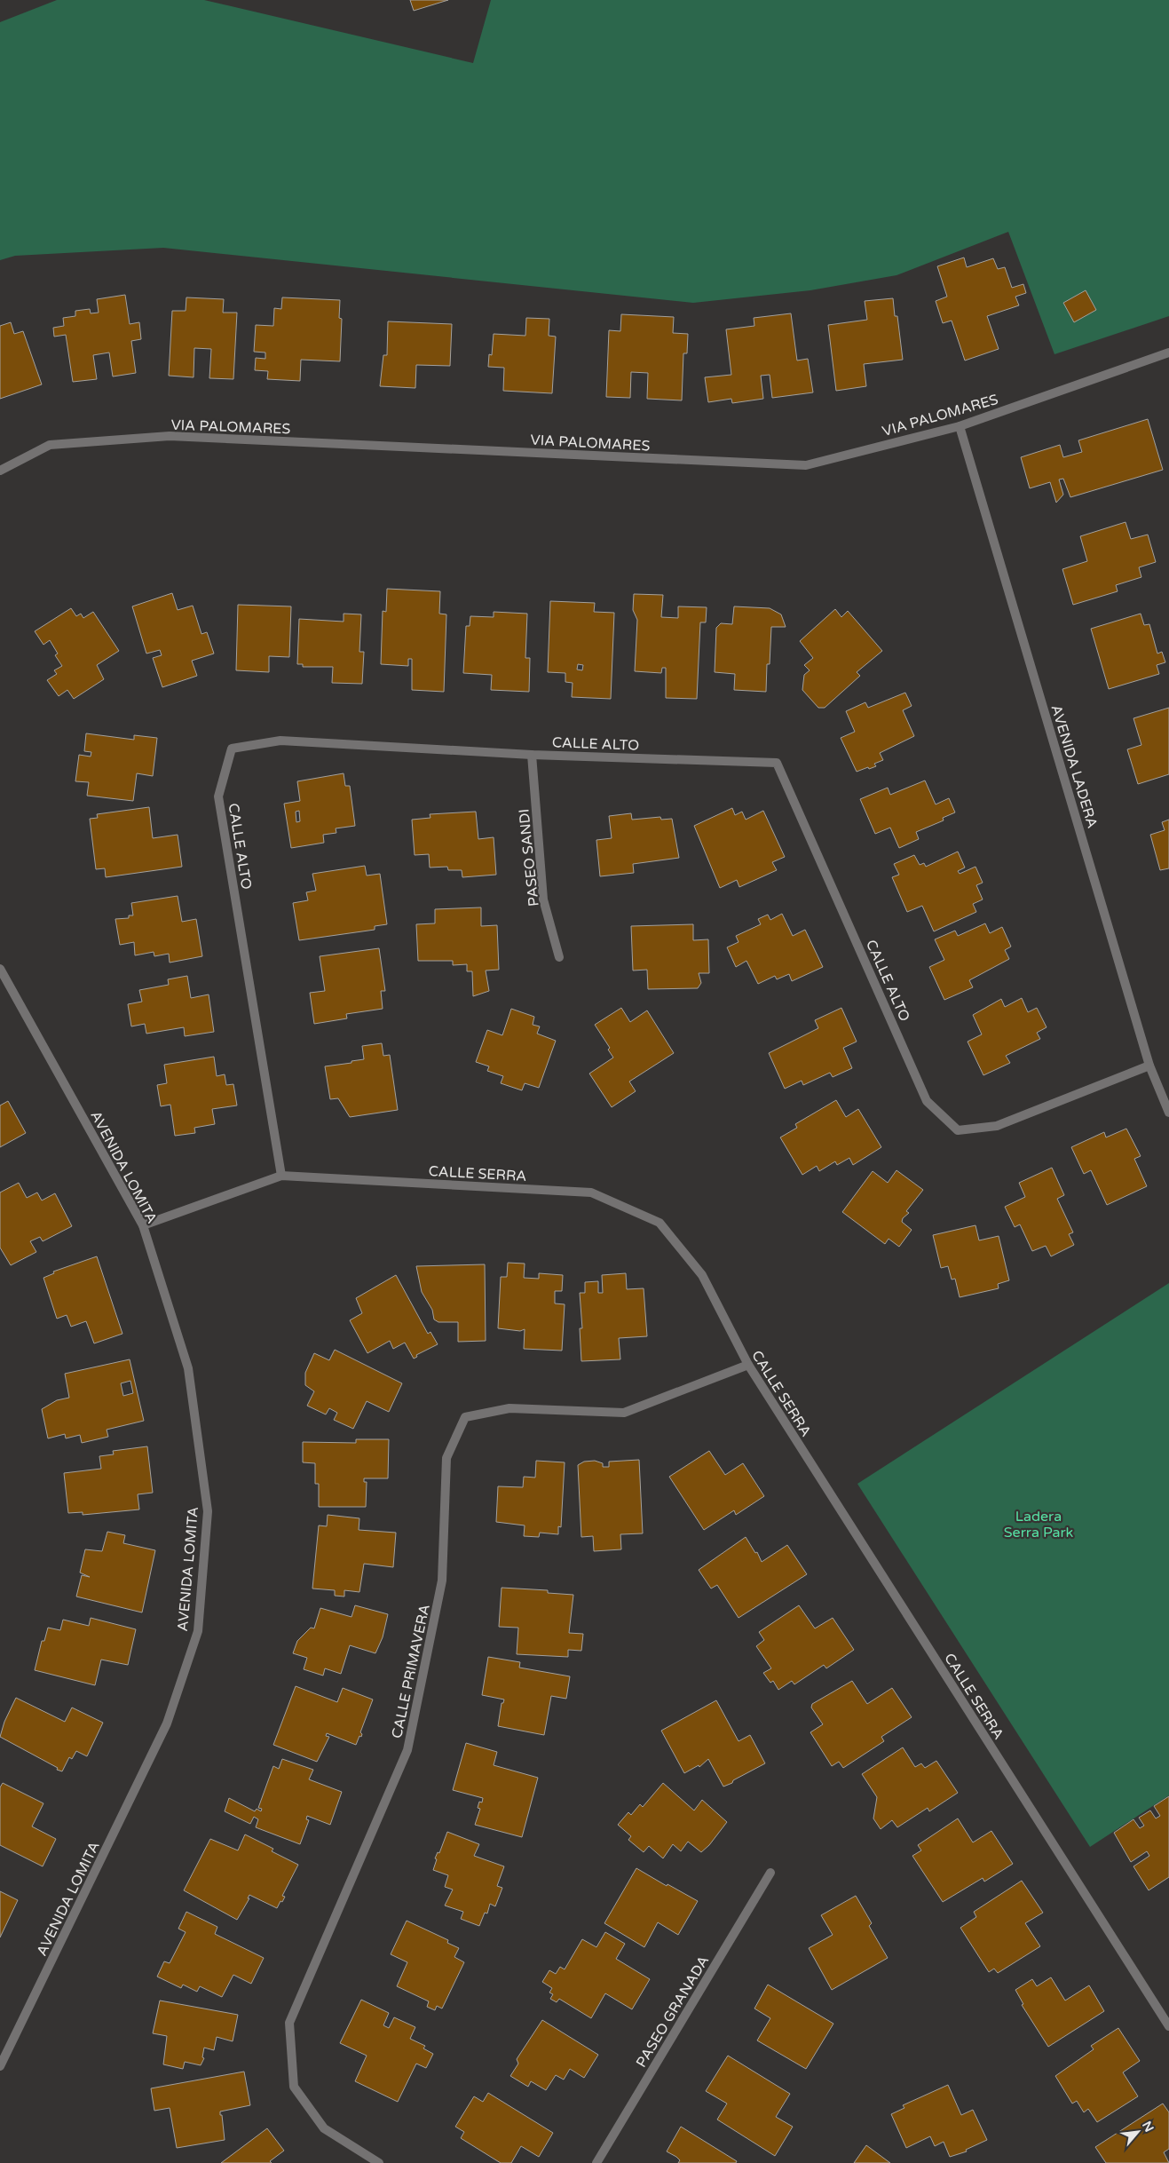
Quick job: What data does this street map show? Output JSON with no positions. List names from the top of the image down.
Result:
{
  "streets": {
    "street": [
      "VIA PALOMARES",
      "CALLE ALTO",
      "AVENIDA LADERA",
      "PASEO SANDI",
      "AVENIDA LOMITA",
      "CALLE SERRA",
      "CALLE PRIMAVERA",
      "PASEO GRANADA"
    ]
  },
  "crossings": [
    ["VIA PALOMARES", "AVENIDA LADERA"],
    ["CALLE ALTO", "AVENIDA LADERA"],
    ["CALLE ALTO", "PASEO SANDI"],
    ["CALLE ALTO", "CALLE SERRA"],
    ["AVENIDA LOMITA", "CALLE SERRA"],
    ["CALLE SERRA", "CALLE PRIMAVERA"]
  ],
  "parks": ["Ladera Serra Park"],
  "north": "top right"
}
